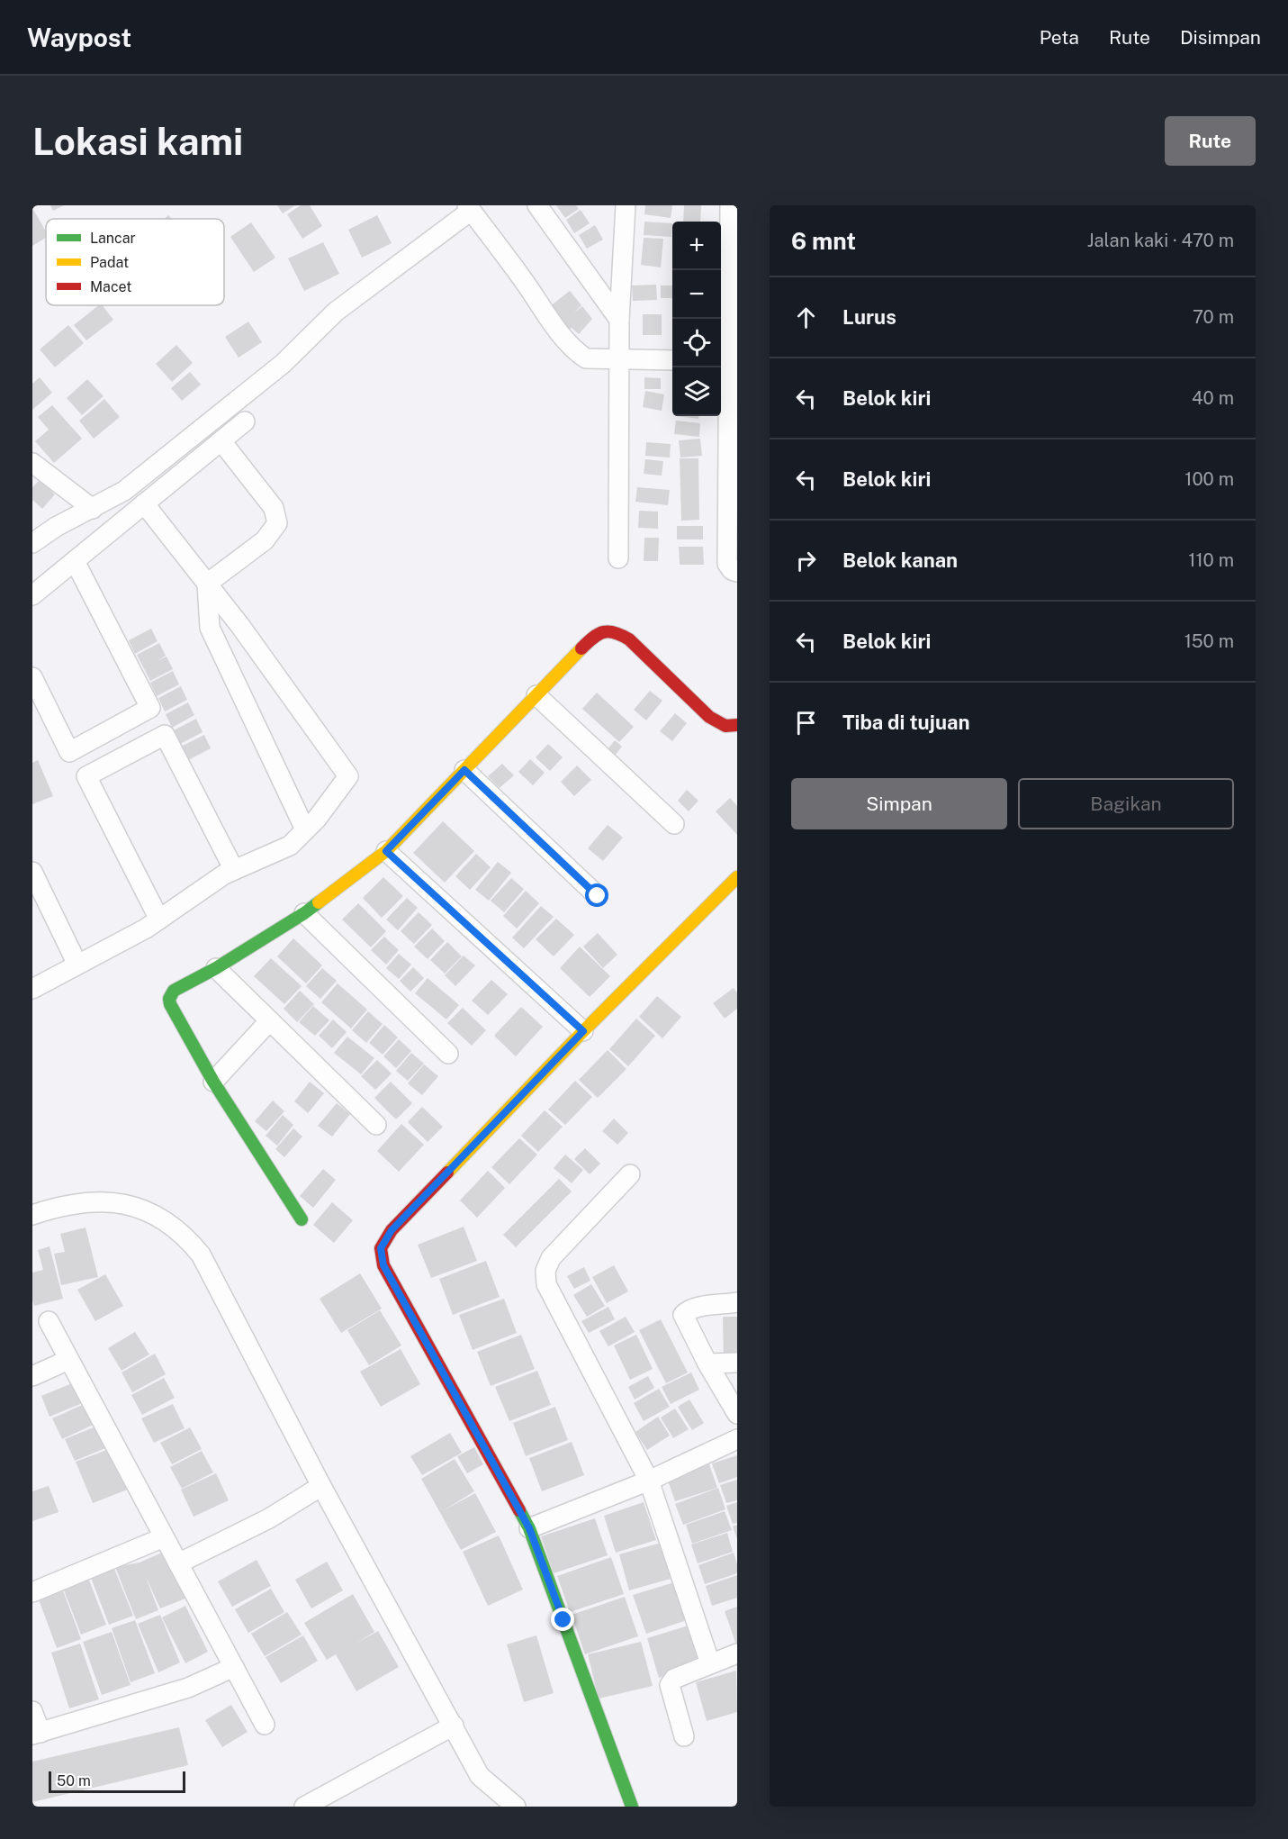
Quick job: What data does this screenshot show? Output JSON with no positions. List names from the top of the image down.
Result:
{
  "legend": ["Lancar", "Padat", "Macet"],
  "scale_bar": "50 m",
  "page": {
    "header": "Waypost",
    "nav": ["Peta", "Rute", "Disimpan"],
    "buttons": [
      "Rute",
      ["Simpan", "Bagikan"]
    ],
    "title": "Lokasi kami",
    "heading": ["6 mnt", "Jalan kaki · 470 m"],
    "map_buttons": ["+", "−"],
    "list": [
      ["Lurus", "70 m"],
      ["Belok kiri", "40 m"],
      ["Belok kiri", "100 m"],
      ["Belok kanan", "110 m"],
      ["Belok kiri", "150 m"],
      "Tiba di tujuan"
    ],
    "scale": "50 m"
  }
}
